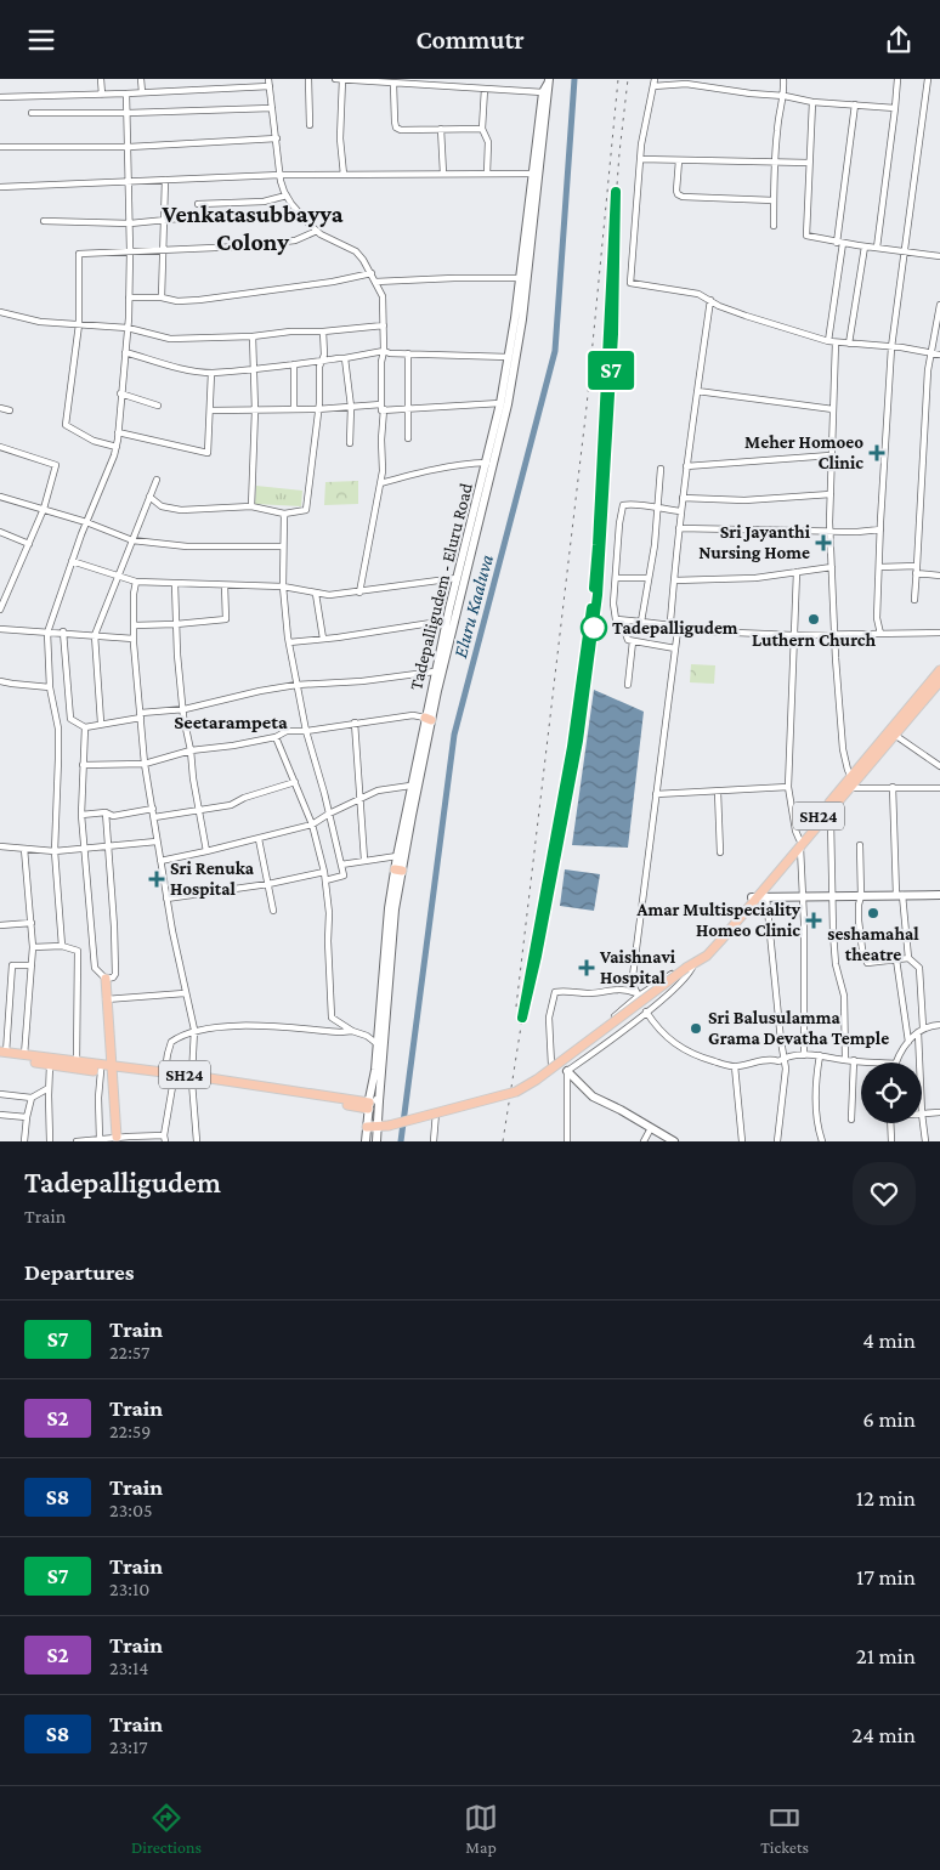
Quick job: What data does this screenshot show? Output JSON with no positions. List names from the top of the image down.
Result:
{
  "streets": {
    "main road": ["Tadepalligudem - Eluru Road", "SH24"]
  },
  "crossings": [
    ["Tadepalligudem - Eluru Road", "SH24"]
  ],
  "districts": ["Venkatasubbayya Colony", "Seetarampeta"],
  "water": ["Eluru Kaaluva"],
  "places": {
    "health": [
      "Meher Homoeo Clinic",
      "Sri Jayanthi Nursing Home",
      "Sri Renuka Hospital",
      "Amar Multispeciality Homeo Clinic",
      "Vaishnavi Hospital"
    ],
    "other": [
      "Luthern Church",
      "Tadepalligudem",
      "seshamahal theatre",
      "Sri Balusulamma Grama Devatha Temple"
    ]
  },
  "page": {
    "header": "Commutr",
    "on_map": "S7",
    "heading": [
      ["Tadepalligudem", "Train"],
      "Departures"
    ],
    "list": [
      {
        "mark": "S7",
        "name": "Train",
        "note": "22:57",
        "value": "4 min"
      },
      {
        "mark": "S2",
        "name": "Train",
        "note": "22:59",
        "value": "6 min"
      },
      {
        "mark": "S8",
        "name": "Train",
        "note": "23:05",
        "value": "12 min"
      },
      {
        "mark": "S7",
        "name": "Train",
        "note": "23:10",
        "value": "17 min"
      },
      {
        "mark": "S2",
        "name": "Train",
        "note": "23:14",
        "value": "21 min"
      },
      {
        "mark": "S8",
        "name": "Train",
        "note": "23:17",
        "value": "24 min"
      }
    ],
    "tabs": ["Directions", "Map", "Tickets"]
  }
}
